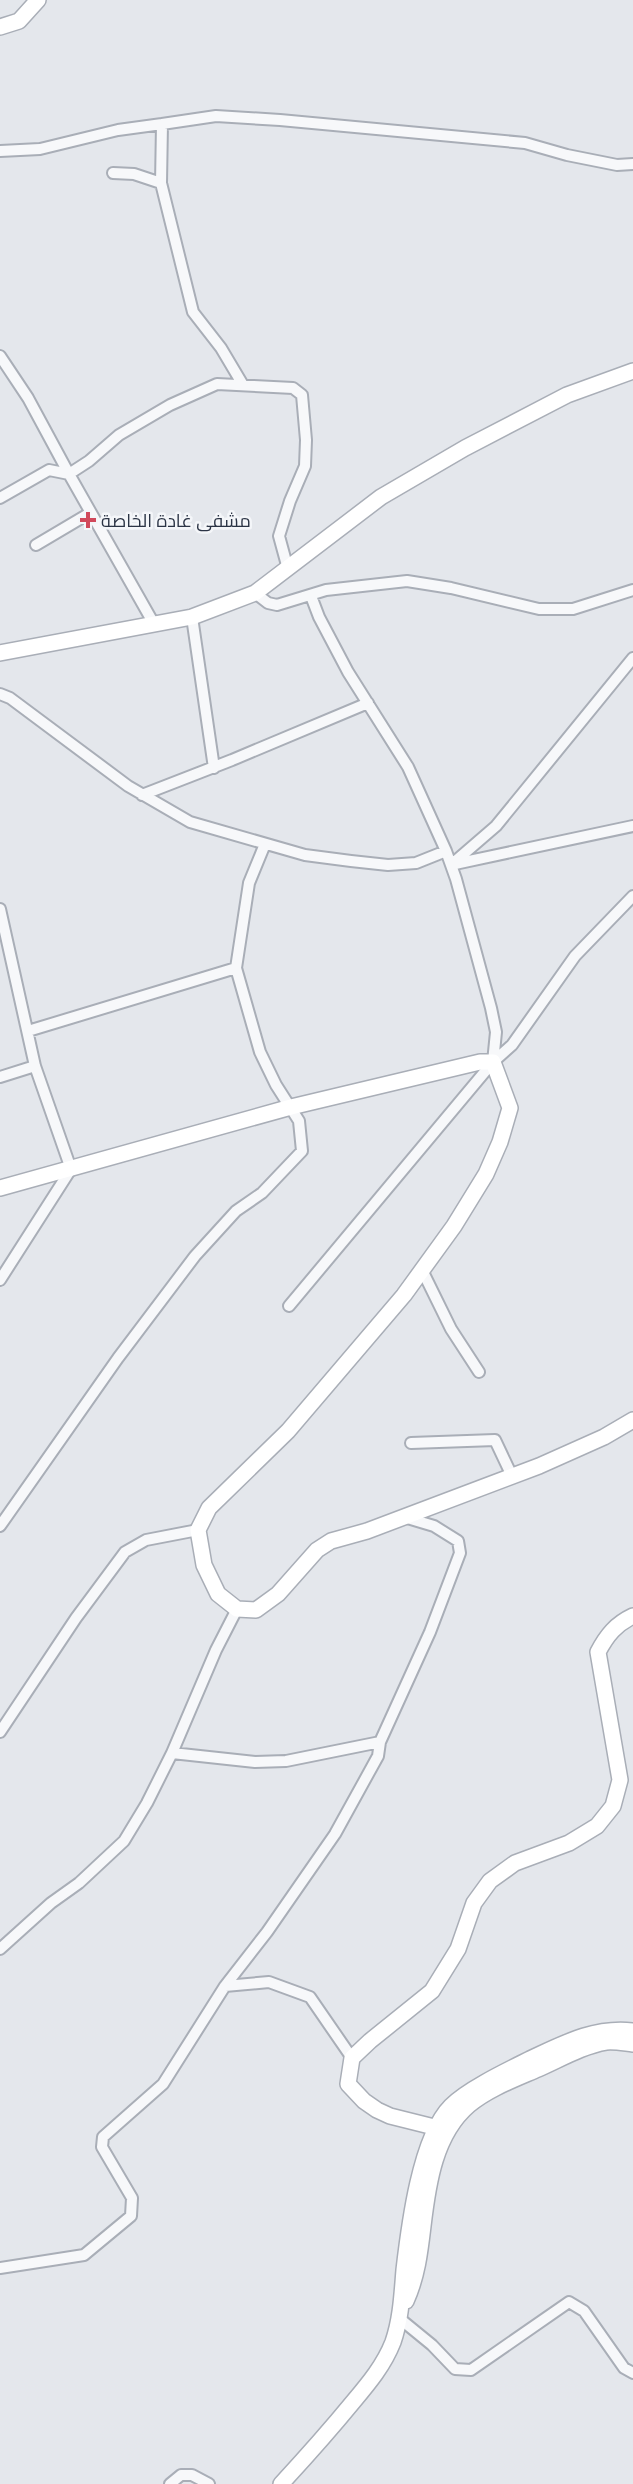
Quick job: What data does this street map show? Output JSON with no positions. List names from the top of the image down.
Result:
{
  "places": {
    "health": ["مشفى غادة الخاصة"]
  }
}
